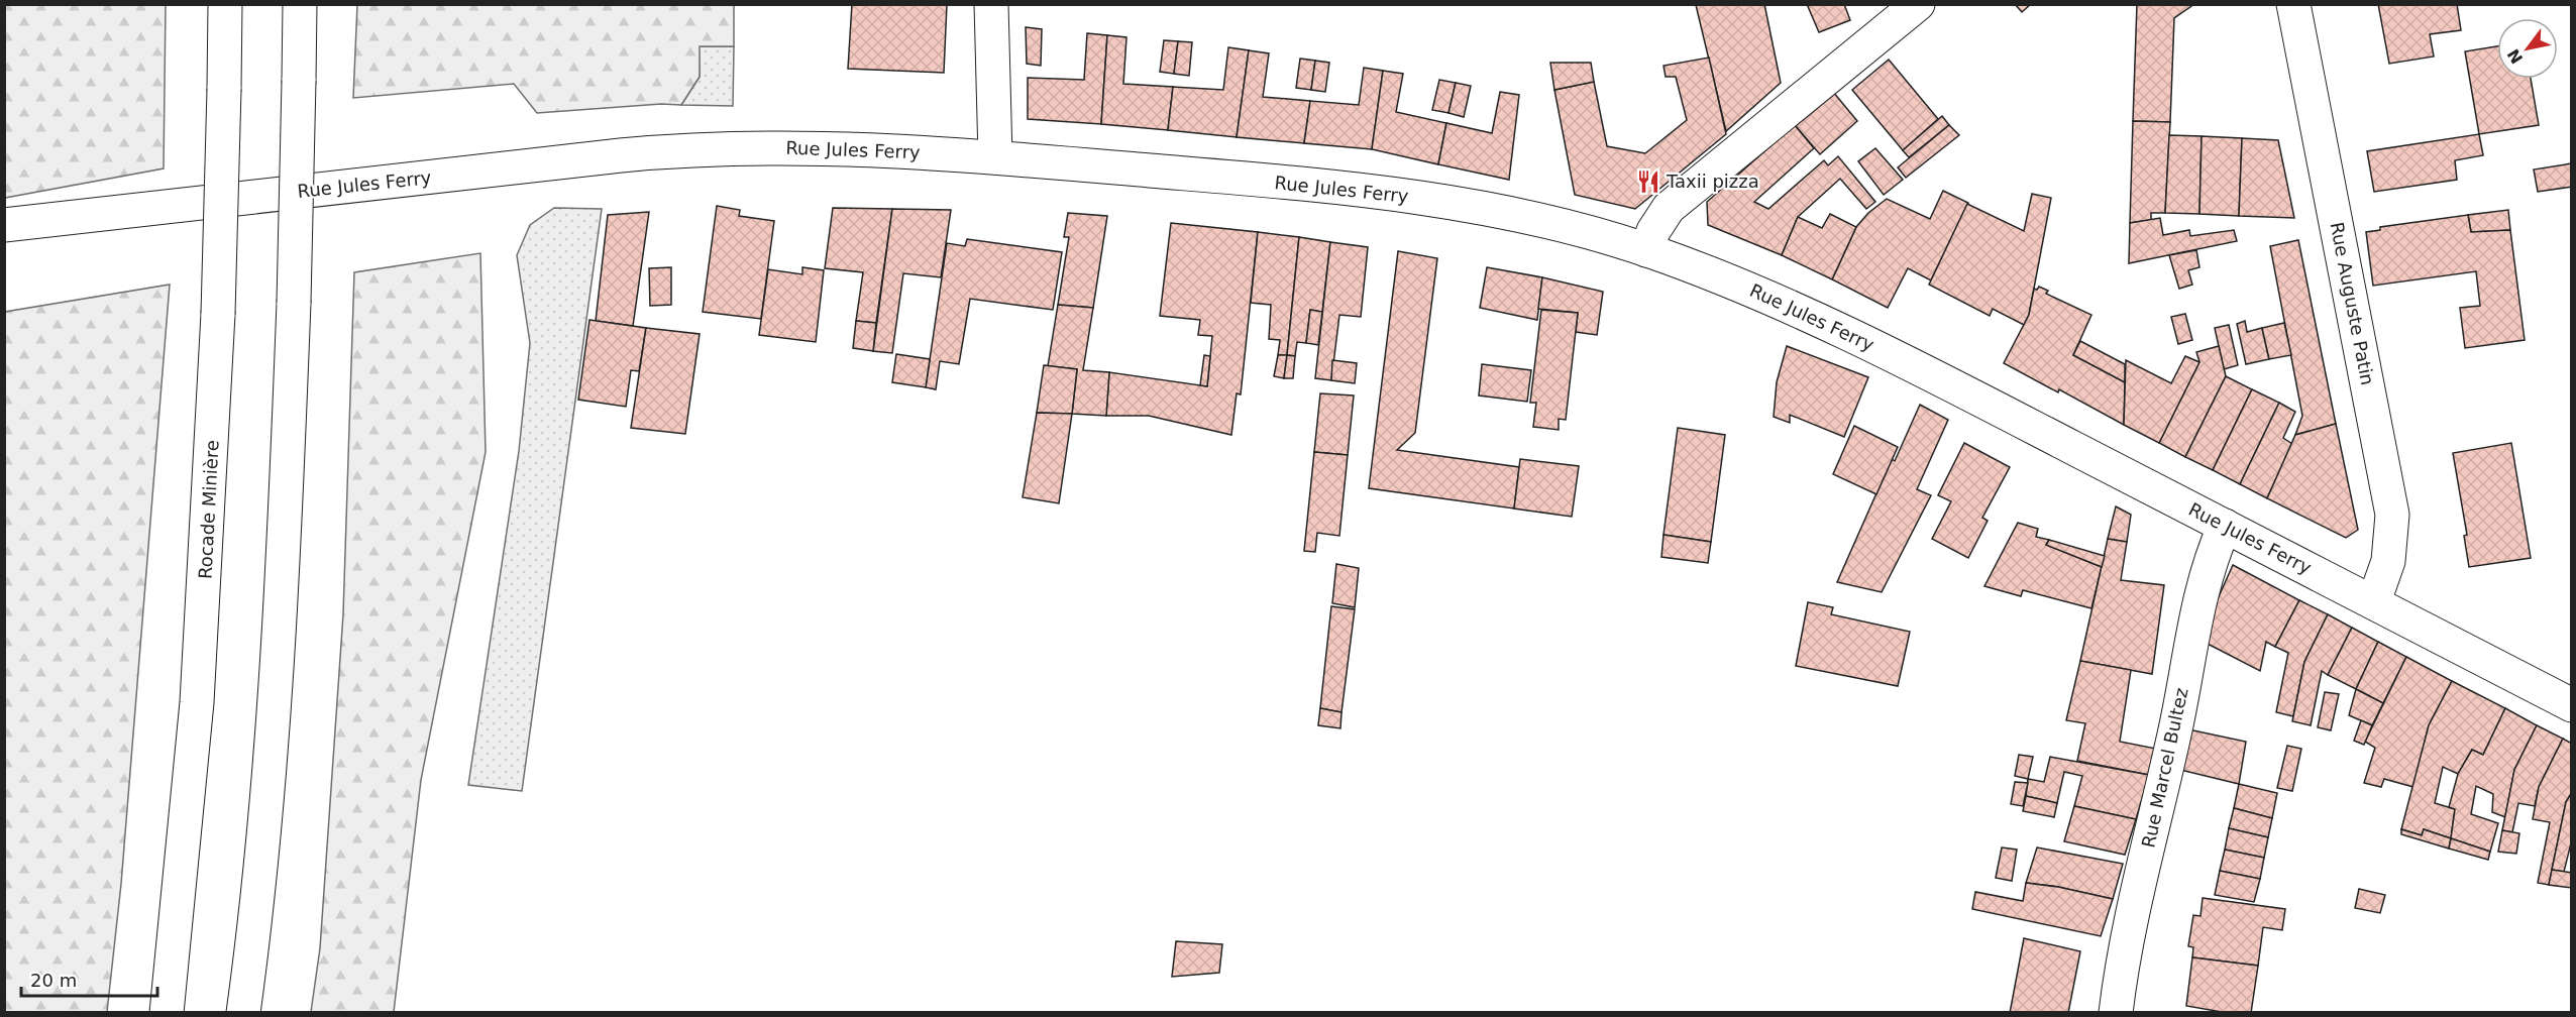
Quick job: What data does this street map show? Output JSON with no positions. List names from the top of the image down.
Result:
{
  "streets": {
    "main road": [
      "Rue Jules Ferry",
      "Rue Auguste Patin",
      "Rocade Minière",
      "Rue Marcel Bultez"
    ]
  },
  "crossings": [
    ["Rue Jules Ferry", "Rue Auguste Patin"],
    ["Rue Jules Ferry", "Rue Marcel Bultez"]
  ],
  "places": {
    "restaurant": ["Taxii pizza"]
  },
  "scale_bar": "20 m",
  "north": "bottom left"
}
